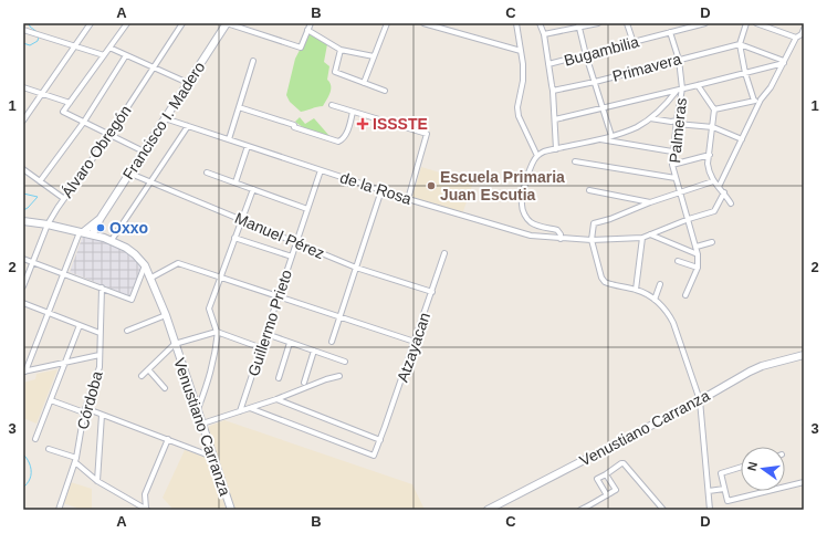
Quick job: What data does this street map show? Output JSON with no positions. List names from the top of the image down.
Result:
{
  "streets": {
    "main road": ["Francisco I. Madero", "Venustiano Carranza"],
    "street": [
      "Bugambilia",
      "Primavera",
      "Palmeras",
      "Álvaro Obregón",
      "de la Rosa",
      "Manuel Pérez",
      "Guillermo Prieto",
      "Atzayacan",
      "Córdoba"
    ]
  },
  "crossings": [
    ["Bugambilia", "Palmeras"],
    ["Primavera", "Palmeras"],
    ["Francisco I. Madero", "de la Rosa"],
    ["Francisco I. Madero", "Manuel Pérez"],
    ["Francisco I. Madero", "Venustiano Carranza"],
    ["Álvaro Obregón", "Venustiano Carranza"],
    ["de la Rosa", "Guillermo Prieto"],
    ["Manuel Pérez", "Guillermo Prieto"],
    ["Manuel Pérez", "Atzayacan"]
  ],
  "places": {
    "health": ["ISSSTE"],
    "other": ["Escuela Primaria Juan Escutia", "Oxxo"]
  },
  "north": "left",
  "grid": {
    "columns": [
      "A",
      "B",
      "C",
      "D"
    ],
    "rows": ["1", "2", "3"]
  }
}
